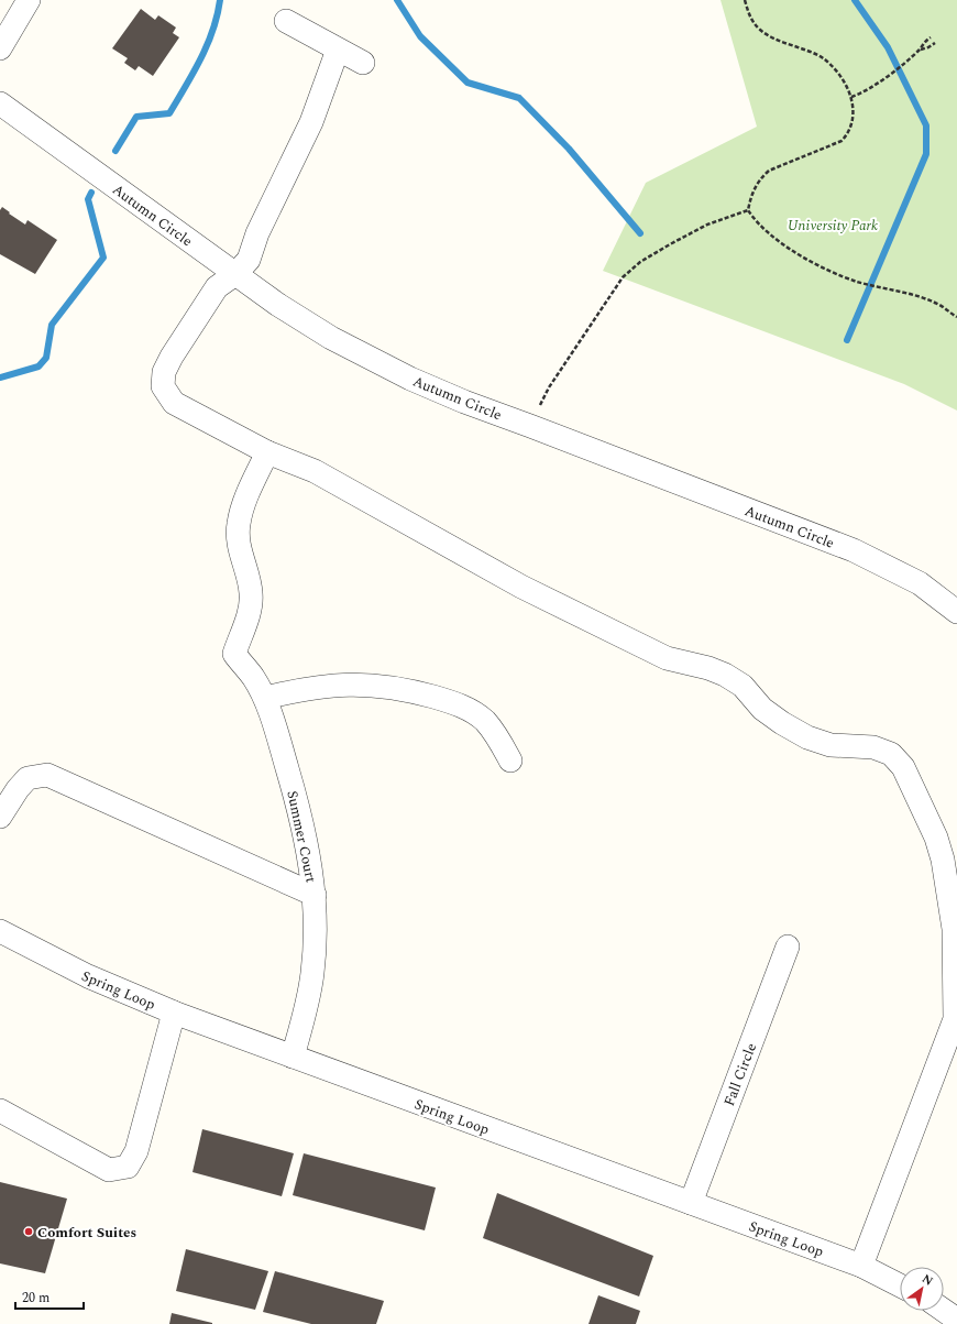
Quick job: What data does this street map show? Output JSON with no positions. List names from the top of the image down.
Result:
{
  "streets": {
    "street": [
      "Autumn Circle",
      "Summer Court",
      "Spring Loop",
      "Fall Circle"
    ]
  },
  "crossings": [
    ["Summer Court", "Spring Loop"],
    ["Spring Loop", "Fall Circle"]
  ],
  "parks": ["University Park"],
  "places": ["Comfort Suites"],
  "scale_bar": "20 m",
  "north": "top right"
}
